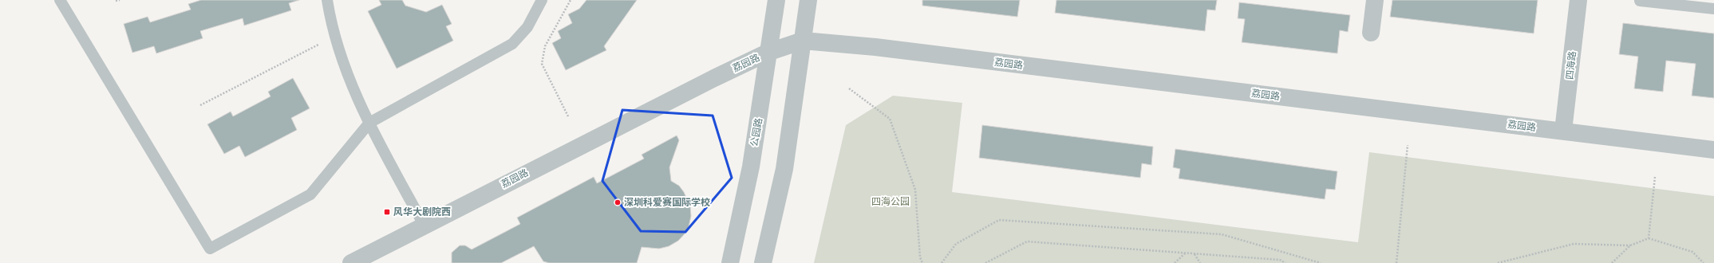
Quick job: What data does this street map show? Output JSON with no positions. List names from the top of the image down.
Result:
{
  "streets": {
    "street": ["荔园路", "四海路", "公园路"]
  },
  "crossings": [
    ["荔园路", "四海路"],
    ["荔园路", "公园路"]
  ],
  "parks": ["四海公园"],
  "places": {
    "other": ["深圳科爱赛国际学校"],
    "transit": ["风华大剧院西"]
  }
}
